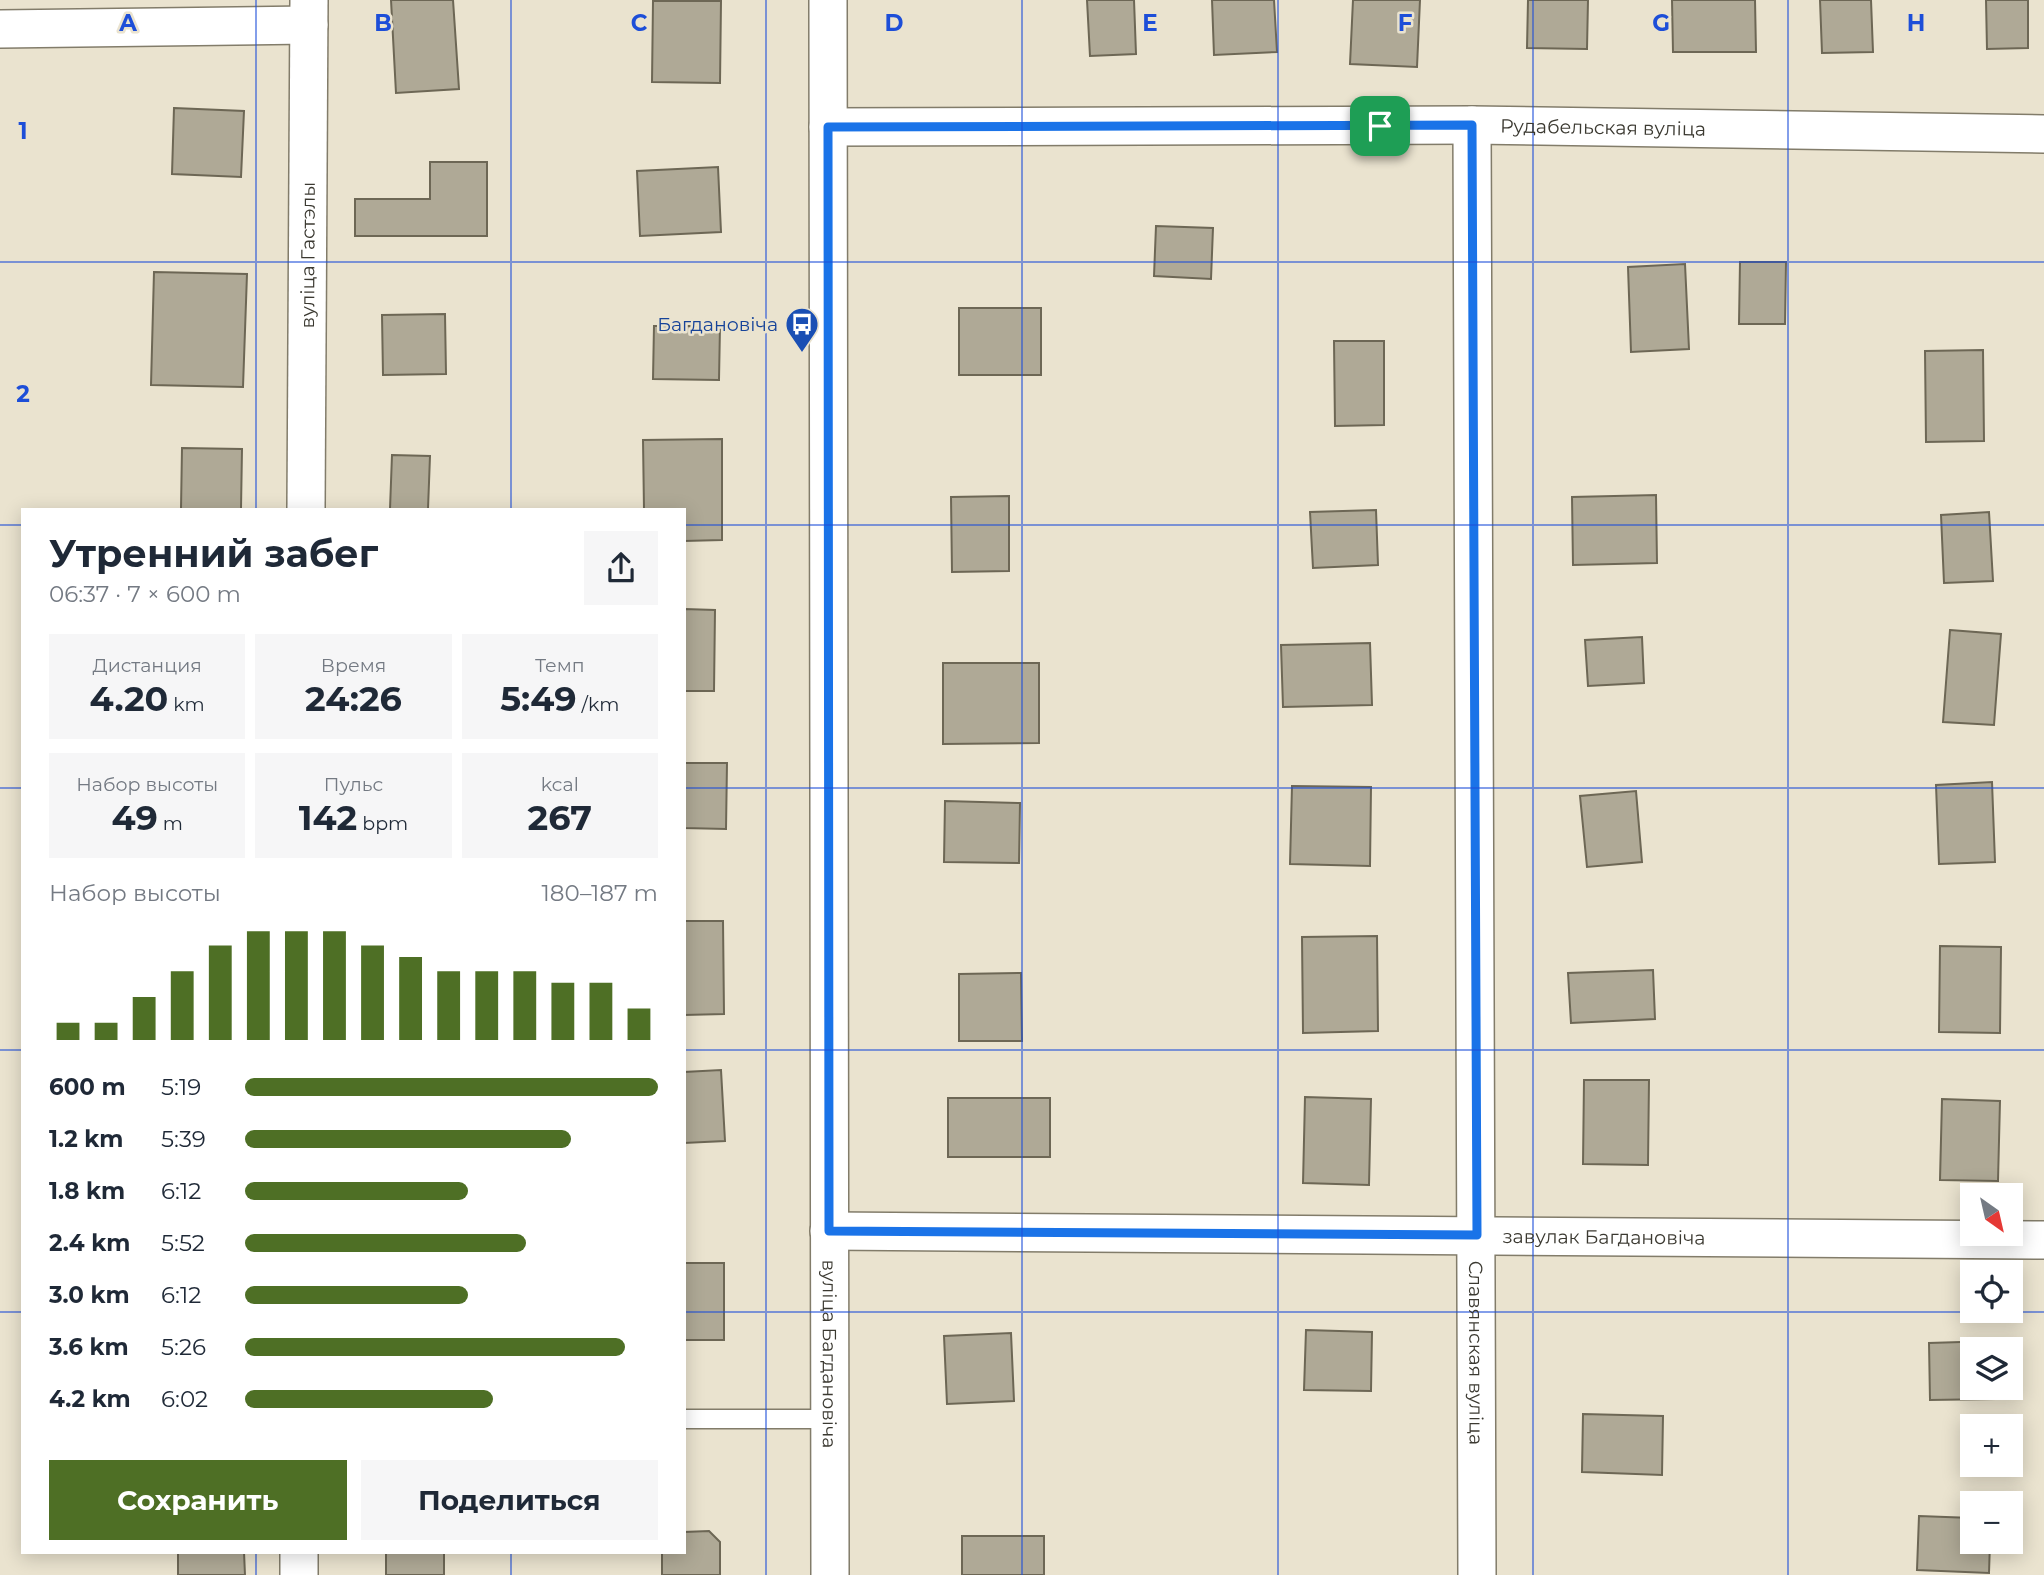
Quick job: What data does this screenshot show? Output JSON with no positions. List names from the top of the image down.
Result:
{
  "streets": {
    "street": [
      "Рудабельская вуліца",
      "вуліца Гастэлы",
      "завулак Багдановіча",
      "вуліца Багдановіча",
      "Славянская вуліца"
    ]
  },
  "crossings": [
    ["Рудабельская вуліца", "вуліца Багдановіча"],
    ["Рудабельская вуліца", "Славянская вуліца"],
    ["завулак Багдановіча", "вуліца Багдановіча"],
    ["завулак Багдановіча", "Славянская вуліца"]
  ],
  "places": {
    "bus stop": ["Багдановіча"]
  },
  "north": "bottom right",
  "page": {
    "heading": ["Утренний забег", "06:37 · 7 × 600 m"],
    "stats": [
      ["Дистанция", "4.20 km"],
      ["Время", "24:26"],
      ["Темп", "5:49 /km"],
      ["Набор высоты", "49 m"],
      ["Пульс", "142 bpm"],
      ["kcal", "267"]
    ],
    "chart": ["Набор высоты", "180–187 m"],
    "list": [
      {
        "name": "600 m",
        "note": "5:19"
      },
      {
        "name": "1.2 km",
        "note": "5:39"
      },
      {
        "name": "1.8 km",
        "note": "6:12"
      },
      {
        "name": "2.4 km",
        "note": "5:52"
      },
      {
        "name": "3.0 km",
        "note": "6:12"
      },
      {
        "name": "3.6 km",
        "note": "5:26"
      },
      {
        "name": "4.2 km",
        "note": "6:02"
      }
    ],
    "map_buttons": ["+", "−"],
    "buttons": ["Сохранить", "Поделиться"]
  },
  "grid": {
    "columns": [
      "A",
      "B",
      "C",
      "D",
      "E",
      "F",
      "G",
      "H"
    ],
    "rows": ["1", "2"]
  }
}
